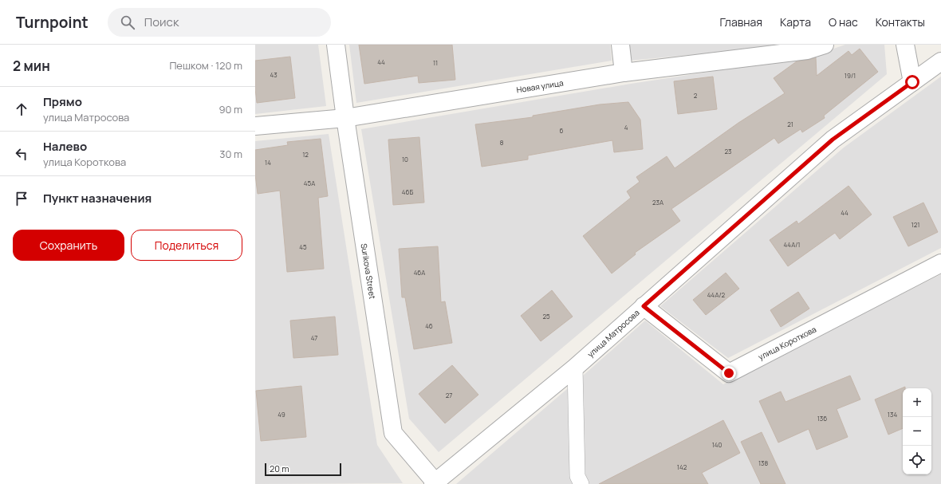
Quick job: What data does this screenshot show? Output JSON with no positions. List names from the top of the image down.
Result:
{
  "streets": {
    "street": [
      "Новая улица",
      "Surikova Street",
      "улица Матросова",
      "улица Короткова"
    ]
  },
  "crossings": [
    ["Новая улица", "Surikova Street"],
    ["Surikova Street", "улица Матросова"],
    ["улица Матросова", "улица Короткова"]
  ],
  "house_numbers": [
    "44",
    "11",
    "43",
    "19/1",
    "2",
    "21",
    "4",
    "6",
    "8",
    "23",
    "12",
    "10",
    "14",
    "45А",
    "46Б",
    "23А",
    "44",
    "121",
    "44А/1",
    "45",
    "46А",
    "44А/2",
    "25",
    "46",
    "47",
    "27",
    "49",
    "134",
    "136",
    "140",
    "138",
    "142"
  ],
  "scale_bar": "20 m",
  "page": {
    "header": "Turnpoint",
    "search": "Поиск",
    "nav": [
      "Главная",
      "Карта",
      "О нас",
      "Контакты"
    ],
    "heading": ["2 мин", "Пешком · 120 m"],
    "list": [
      ["Прямо", "улица Матросова", "90 m"],
      ["Налево", "улица Короткова", "30 m"],
      "Пункт назначения"
    ],
    "buttons": ["Сохранить", "Поделиться"],
    "map_buttons": ["+", "−"],
    "scale": "20 m"
  }
}
